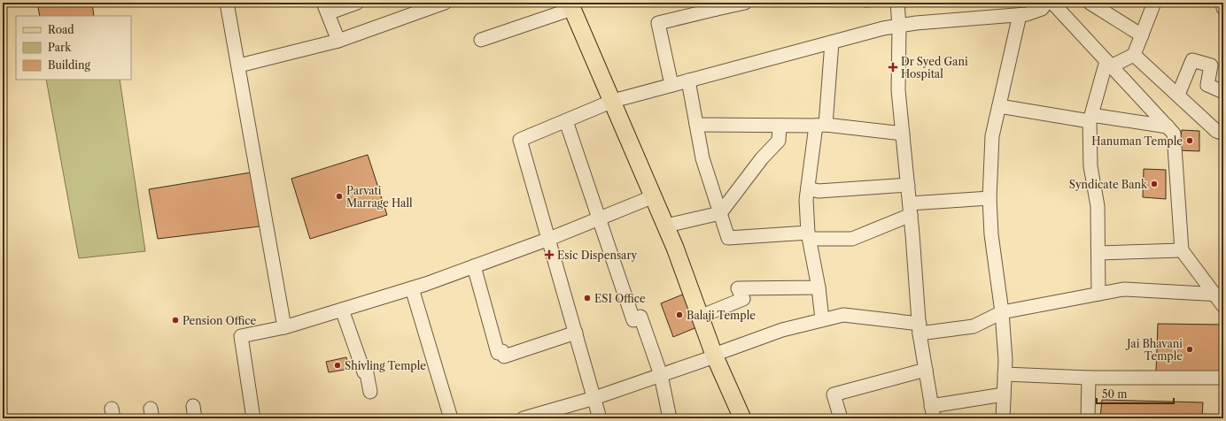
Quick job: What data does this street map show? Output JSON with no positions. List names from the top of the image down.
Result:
{
  "places": {
    "health": ["Dr Syed Gani Hospital", "Esic Dispensary"],
    "other": [
      "Hanuman Temple",
      "Syndicate Bank",
      "Parvati Marrage Hall",
      "ESI Office",
      "Balaji Temple",
      "Pension Office",
      "Jai Bhavani Temple",
      "Shivling Temple"
    ]
  },
  "legend": ["Road", "Park", "Building"],
  "scale_bar": "50 m"
}
